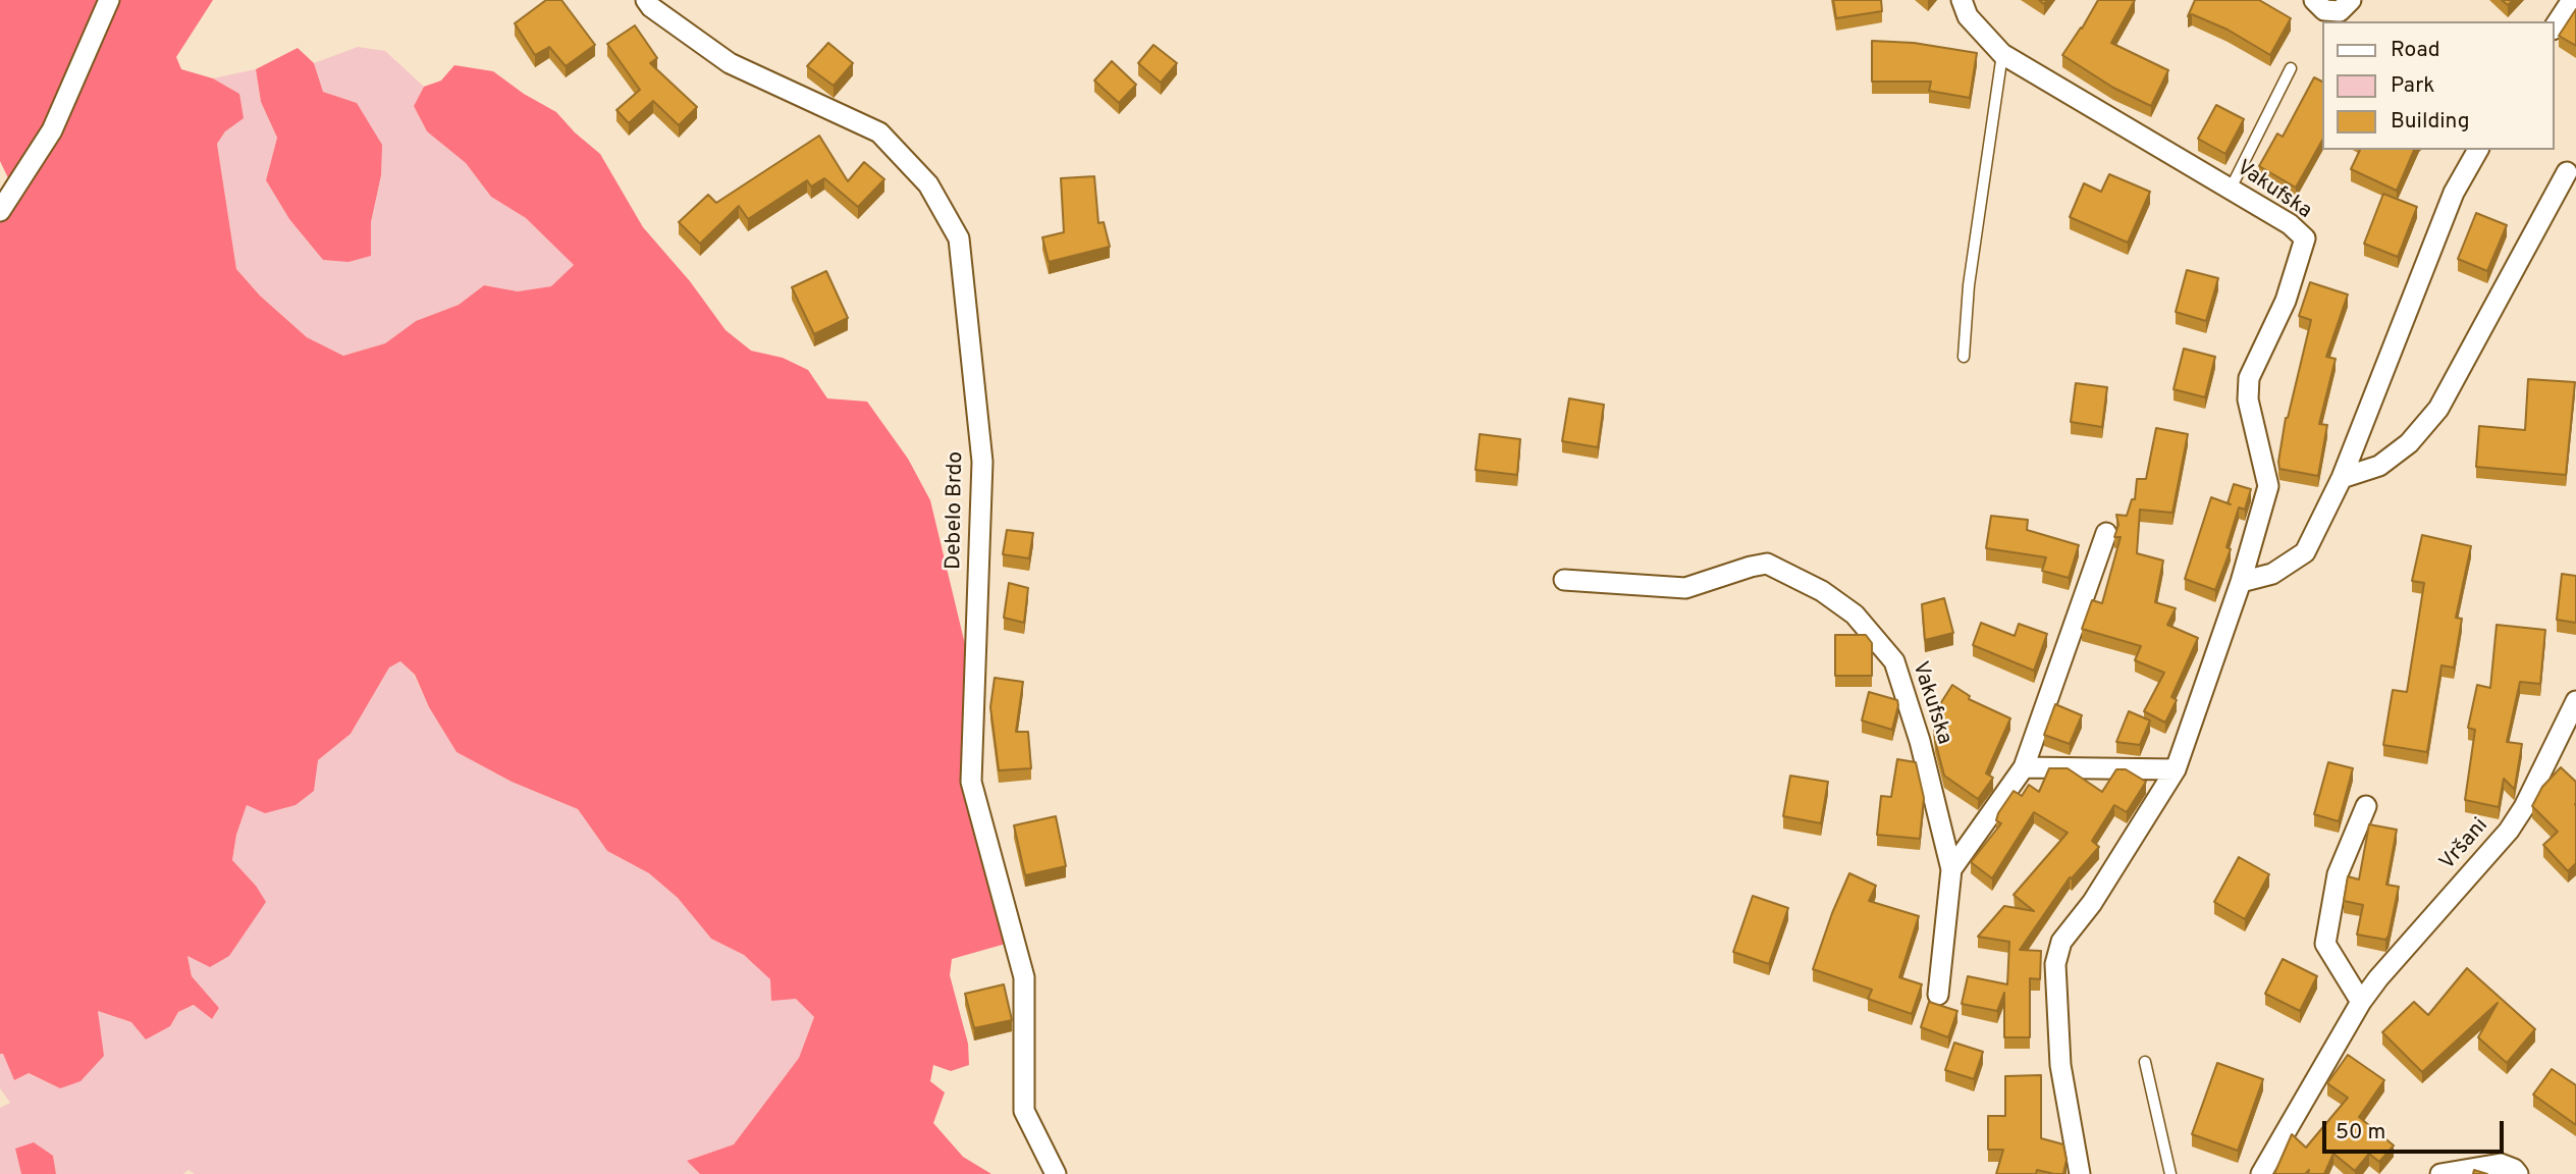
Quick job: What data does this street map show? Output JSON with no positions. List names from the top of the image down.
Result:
{
  "streets": {
    "street": ["Vakufska", "Debelo Brdo", "Vršani"]
  },
  "legend": ["Road", "Park", "Building"],
  "scale_bar": "50 m"
}
